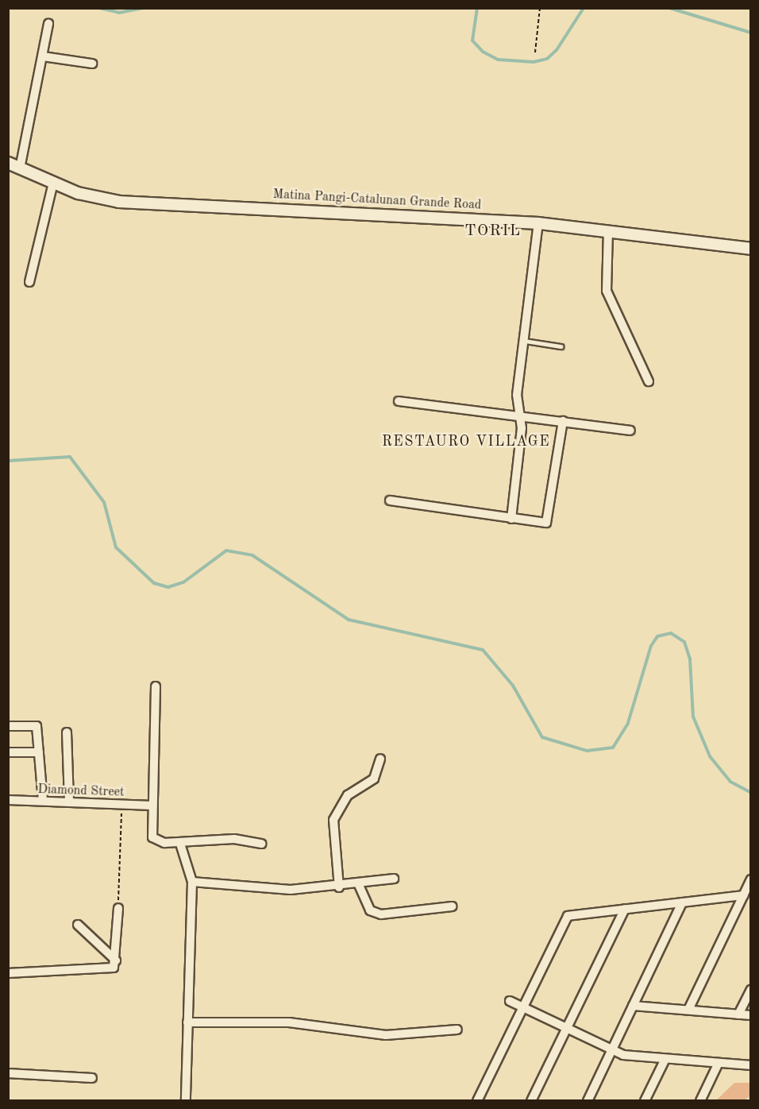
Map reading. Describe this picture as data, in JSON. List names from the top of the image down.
{
  "streets": {
    "street": ["Matina Pangi-Catalunan Grande Road", "Diamond Street"]
  },
  "districts": ["TORIL", "RESTAURO VILLAGE"]
}
